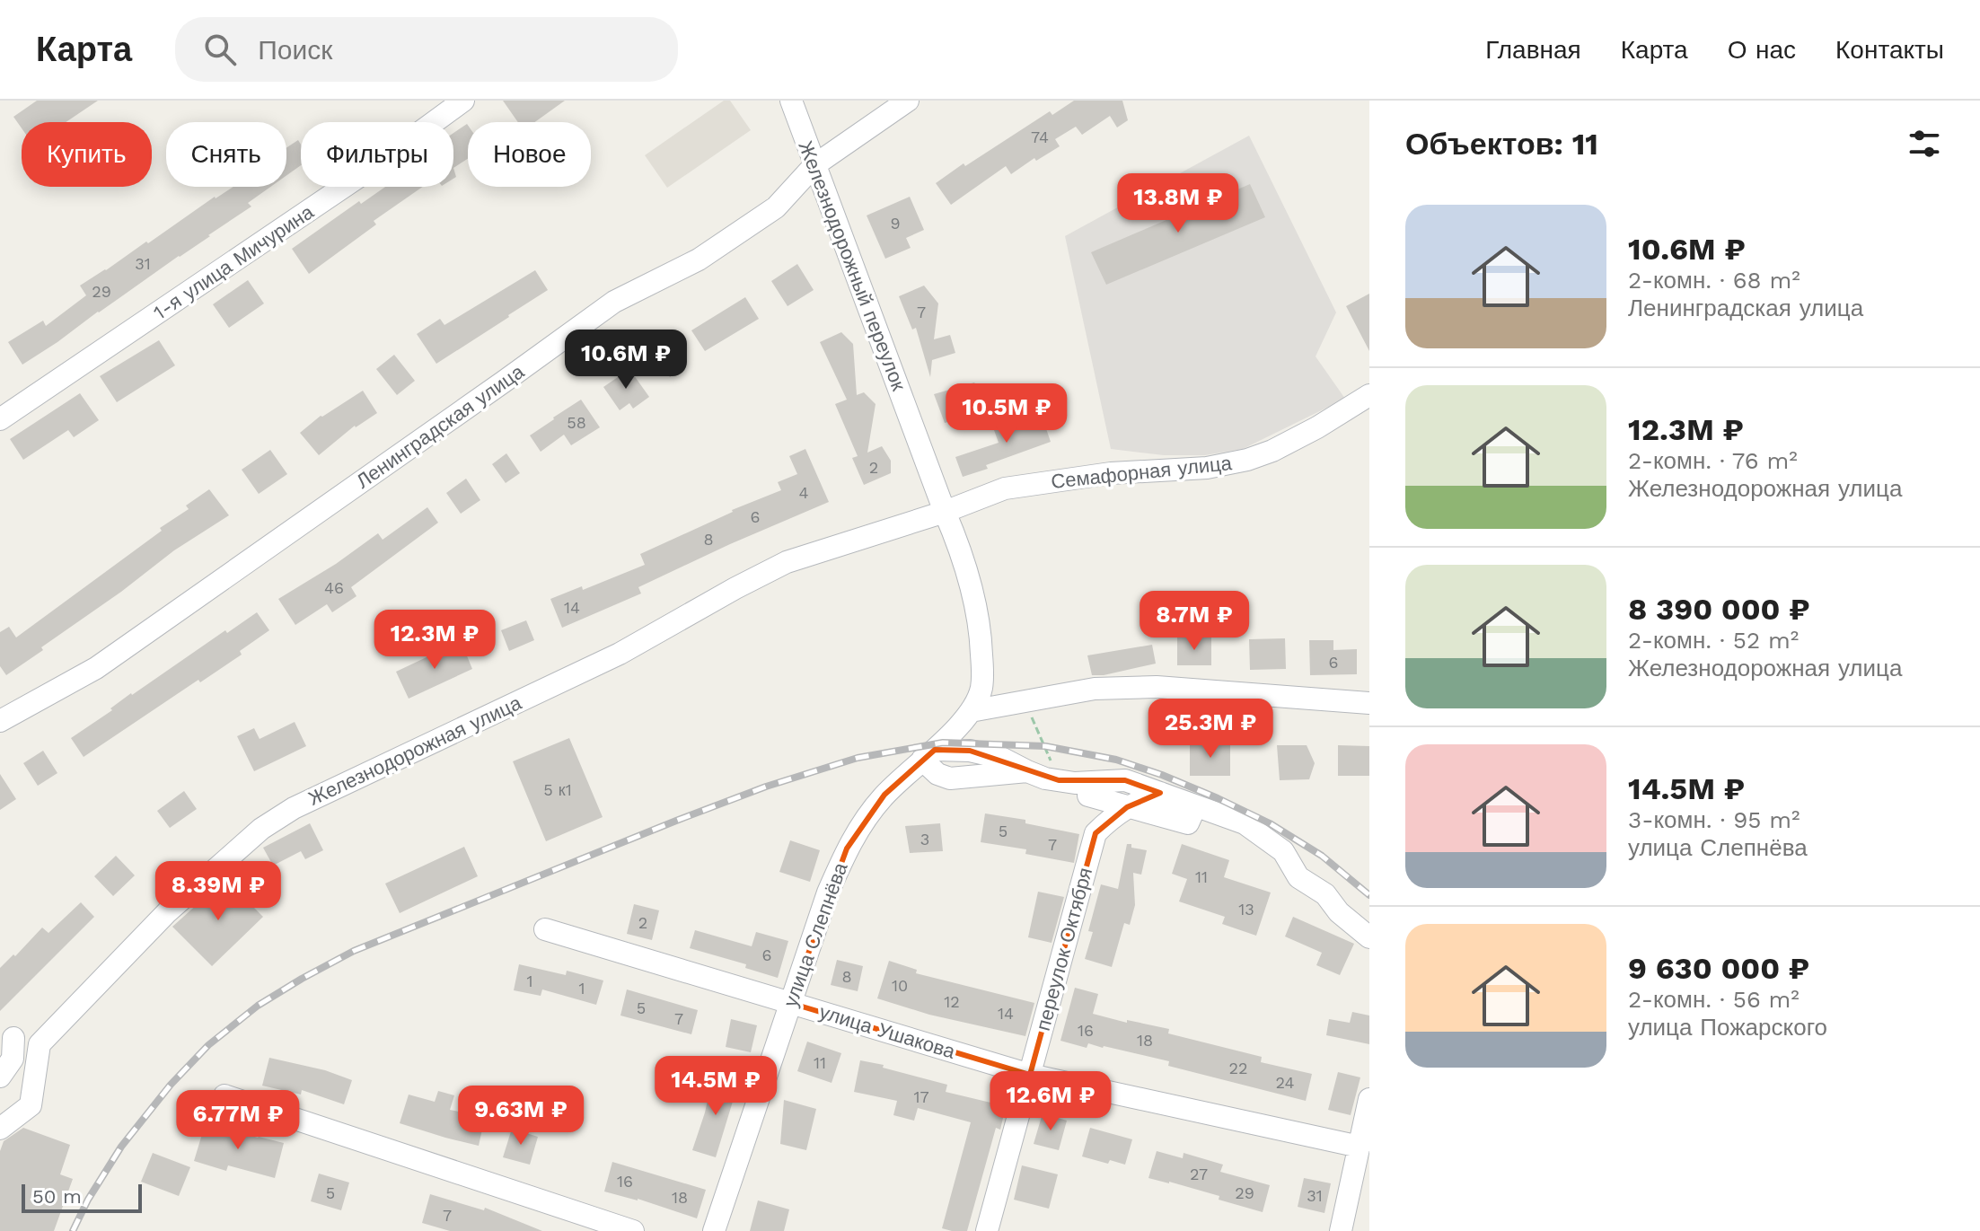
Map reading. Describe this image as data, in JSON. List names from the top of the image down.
{
  "streets": {
    "street": [
      "1-я улица Мичурина",
      "Железнодорожный переулок",
      "Ленинградская улица",
      "Семафорная улица",
      "Железнодорожная улица",
      "улица Слепнёва",
      "переулок Октября",
      "улица Ушакова"
    ]
  },
  "crossings": [
    ["Железнодорожный переулок", "Ленинградская улица"],
    ["Железнодорожный переулок", "Семафорная улица"],
    ["Железнодорожный переулок", "Железнодорожная улица"],
    ["Железнодорожный переулок", "улица Слепнёва"],
    ["Семафорная улица", "Железнодорожная улица"],
    ["Семафорная улица", "улица Слепнёва"],
    ["Железнодорожная улица", "улица Слепнёва"],
    ["улица Слепнёва", "улица Ушакова"],
    ["переулок Октября", "улица Ушакова"]
  ],
  "house_numbers": [
    "74",
    "9",
    "31",
    "29",
    "7",
    "58",
    "2",
    "4",
    "6",
    "8",
    "46",
    "14",
    "6",
    "5 к1",
    "5",
    "3",
    "7",
    "11",
    "13",
    "2",
    "6",
    "8",
    "1",
    "10",
    "1",
    "12",
    "5",
    "14",
    "7",
    "16",
    "18",
    "11",
    "22",
    "24",
    "17",
    "27",
    "16",
    "5",
    "29",
    "31",
    "18",
    "7"
  ],
  "scale_bar": "50 m",
  "page": {
    "header": "Карта",
    "search": "Поиск",
    "nav": [
      "Главная",
      "Карта",
      "О нас",
      "Контакты"
    ],
    "heading": "Объектов: 11",
    "chip": [
      "Купить",
      "Снять",
      "Фильтры",
      "Новое"
    ],
    "price": [
      "13.8M ₽",
      "10.6M ₽",
      "10.5M ₽",
      "8.7M ₽",
      "12.3M ₽",
      "25.3M ₽",
      "8.39M ₽",
      "14.5M ₽",
      "12.6M ₽",
      "9.63M ₽",
      "6.77M ₽"
    ],
    "list": [
      {
        "name": "10.6M ₽",
        "note": "2-комн. · 68 m² · Ленинградская улица"
      },
      {
        "name": "12.3M ₽",
        "note": "2-комн. · 76 m² · Железнодорожная улица"
      },
      {
        "name": "8 390 000 ₽",
        "note": "2-комн. · 52 m² · Железнодорожная улица"
      },
      {
        "name": "14.5M ₽",
        "note": "3-комн. · 95 m² · улица Слепнёва"
      },
      {
        "name": "9 630 000 ₽",
        "note": "2-комн. · 56 m² · улица Пожарского"
      }
    ],
    "scale": "50 m"
  }
}
